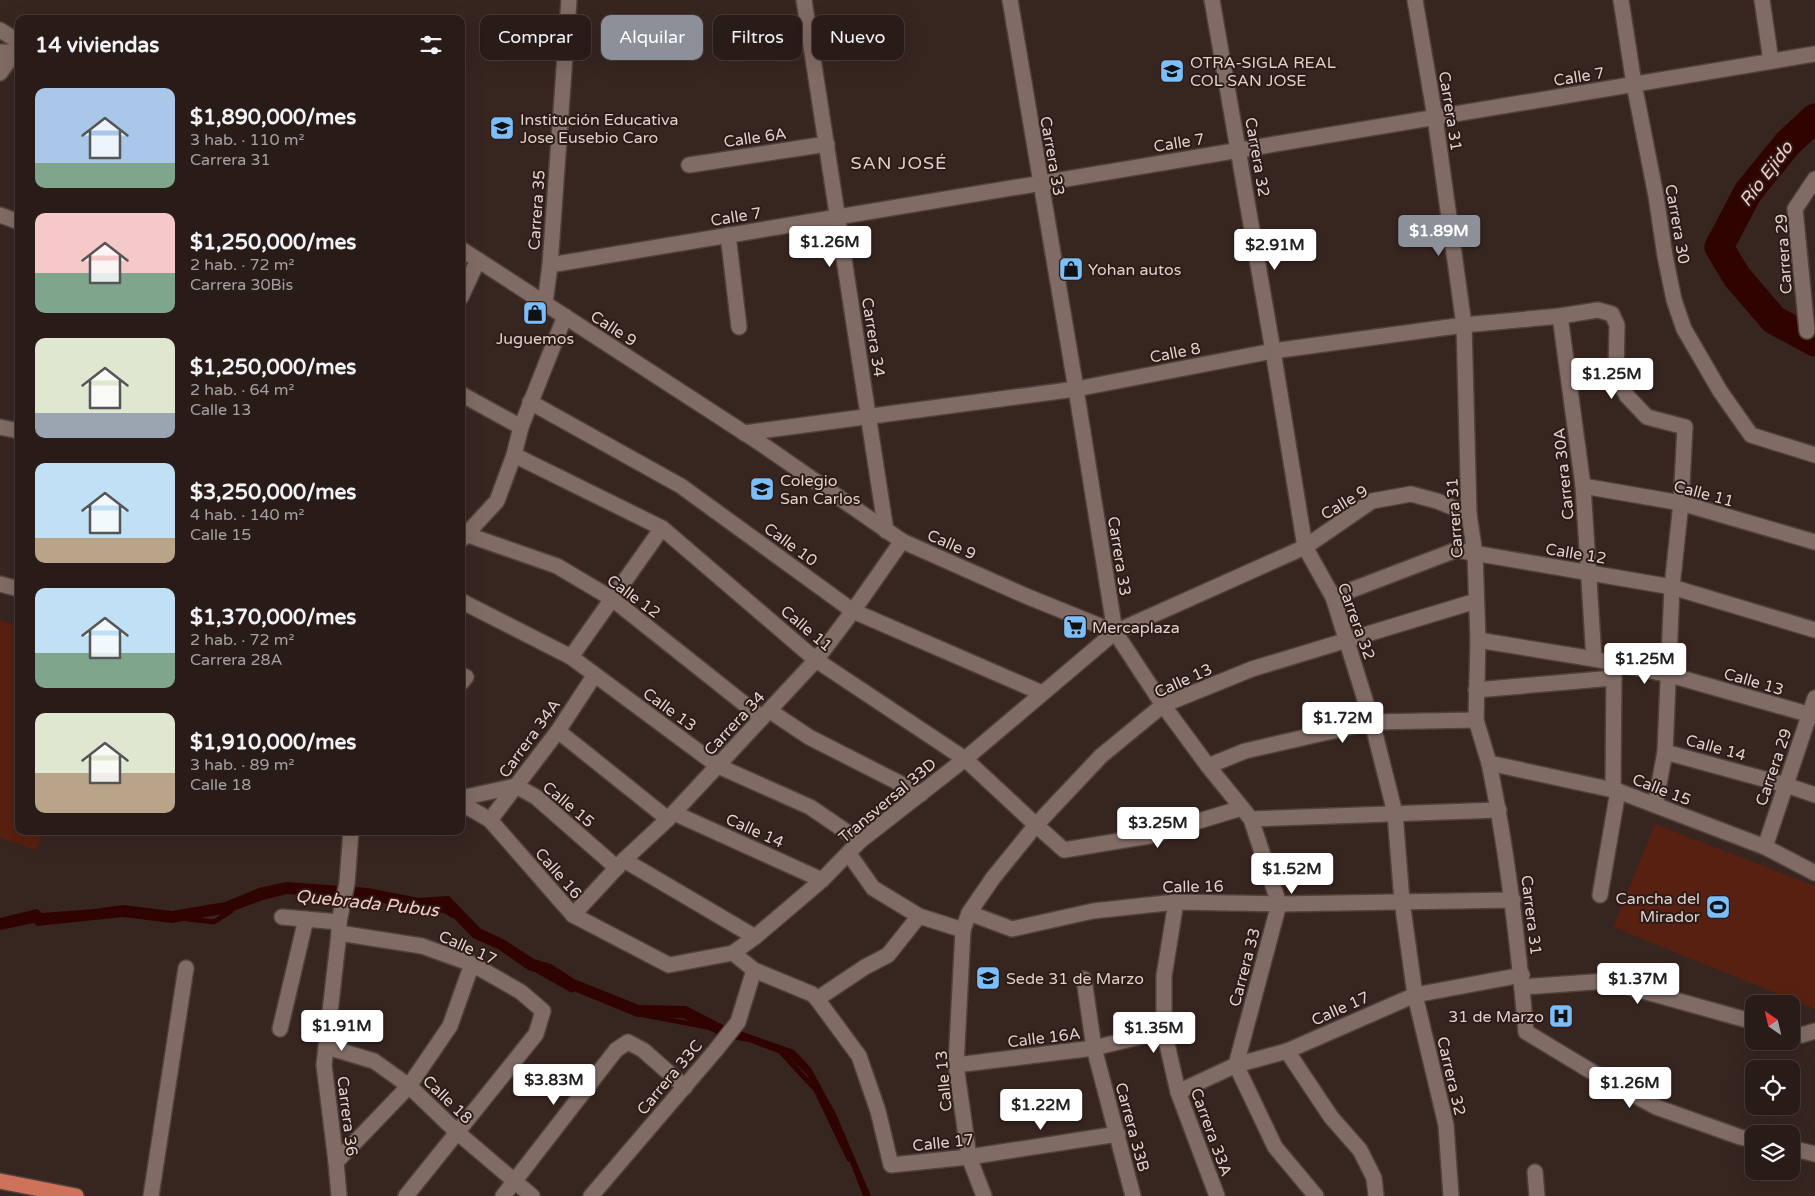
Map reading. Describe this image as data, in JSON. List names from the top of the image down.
{
  "streets": {
    "street": [
      "Calle 7",
      "Carrera 31",
      "Calle 6A",
      "Carrera 33",
      "Carrera 32",
      "Carrera 35",
      "Carrera 30",
      "Carrera 29",
      "Calle 9",
      "Carrera 34",
      "Calle 8",
      "Carrera 30A",
      "Calle 11",
      "Calle 10",
      "Calle 12",
      "Calle 13",
      "Carrera 34A",
      "Calle 14",
      "Calle 15",
      "Transversal 33D",
      "Calle 16",
      "Calle 17",
      "Calle 16A",
      "Carrera 33C",
      "Calle 18",
      "Carrera 36",
      "Carrera 33B",
      "Carrera 33A"
    ]
  },
  "crossings": [
    ["Calle 7", "Carrera 31"],
    ["Calle 7", "Carrera 33"],
    ["Calle 7", "Carrera 32"],
    ["Calle 7", "Carrera 35"],
    ["Calle 7", "Carrera 30"],
    ["Calle 7", "Carrera 34"],
    ["Carrera 31", "Calle 9"],
    ["Carrera 31", "Calle 8"],
    ["Carrera 31", "Calle 12"],
    ["Carrera 31", "Calle 13"],
    ["Carrera 31", "Calle 15"],
    ["Carrera 31", "Calle 16"],
    ["Carrera 31", "Calle 17"],
    ["Calle 6A", "Carrera 34"],
    ["Carrera 33", "Calle 9"],
    ["Carrera 33", "Calle 8"],
    ["Carrera 33", "Calle 11"],
    ["Carrera 33", "Calle 13"],
    ["Carrera 33", "Transversal 33D"],
    ["Carrera 33", "Calle 16"],
    ["Carrera 33", "Calle 17"],
    ["Carrera 32", "Calle 9"],
    ["Carrera 32", "Calle 8"],
    ["Carrera 32", "Calle 12"],
    ["Carrera 32", "Calle 13"],
    ["Carrera 32", "Calle 16"],
    ["Carrera 32", "Calle 17"],
    ["Carrera 35", "Calle 9"],
    ["Carrera 29", "Calle 13"],
    ["Carrera 29", "Calle 14"],
    ["Carrera 29", "Calle 15"],
    ["Calle 9", "Carrera 34"],
    ["Calle 9", "Calle 8"],
    ["Calle 9", "Transversal 33D"],
    ["Carrera 34", "Calle 8"],
    ["Carrera 34", "Calle 11"],
    ["Carrera 34", "Calle 10"],
    ["Carrera 34", "Calle 12"],
    ["Carrera 34", "Calle 13"],
    ["Carrera 34", "Calle 14"],
    ["Carrera 34", "Calle 15"],
    ["Carrera 34", "Calle 16"],
    ["Calle 8", "Carrera 30A"],
    ["Calle 8", "Calle 11"],
    ["Carrera 30A", "Calle 11"],
    ["Carrera 30A", "Calle 12"],
    ["Carrera 30A", "Calle 13"],
    ["Calle 11", "Calle 13"],
    ["Calle 11", "Transversal 33D"],
    ["Calle 10", "Transversal 33D"],
    ["Calle 12", "Transversal 33D"],
    ["Calle 13", "Carrera 34A"],
    ["Calle 13", "Transversal 33D"],
    ["Calle 13", "Calle 16"],
    ["Calle 13", "Calle 17"],
    ["Calle 13", "Calle 16A"],
    ["Carrera 34A", "Calle 14"],
    ["Carrera 34A", "Calle 15"],
    ["Carrera 34A", "Calle 16"],
    ["Calle 14", "Transversal 33D"],
    ["Calle 15", "Transversal 33D"],
    ["Transversal 33D", "Calle 16"],
    ["Calle 16", "Carrera 33A"],
    ["Calle 17", "Calle 18"],
    ["Calle 17", "Carrera 36"],
    ["Calle 17", "Carrera 33B"],
    ["Calle 17", "Carrera 33A"],
    ["Calle 16A", "Carrera 33B"],
    ["Calle 16A", "Carrera 33A"],
    ["Calle 18", "Carrera 36"]
  ],
  "districts": ["SAN JOSÉ"],
  "water": ["Río Ejido", "Quebrada Pubus"],
  "places": {
    "school or university": [
      "OTRA-SIGLA REAL COL SAN JOSE",
      "Institución Educativa Jose Eusebio Caro",
      "Colegio San Carlos",
      "Sede 31 de Marzo"
    ],
    "shop": ["Yohan autos", "Juguemos"],
    "supermarket": ["Mercaplaza"],
    "sports": ["Cancha del Mirador"],
    "hospital": ["31 de Marzo"]
  },
  "north": "top left",
  "page": {
    "chip": [
      "Comprar",
      "Alquilar",
      "Filtros",
      "Nuevo"
    ],
    "heading": "14 viviendas",
    "list": [
      {
        "name": "$1,890,000/mes",
        "note": "3 hab. · 110 m² · Carrera 31"
      },
      {
        "name": "$1,250,000/mes",
        "note": "2 hab. · 72 m² · Carrera 30Bis"
      },
      {
        "name": "$1,250,000/mes",
        "note": "2 hab. · 64 m² · Calle 13"
      },
      {
        "name": "$3,250,000/mes",
        "note": "4 hab. · 140 m² · Calle 15"
      },
      {
        "name": "$1,370,000/mes",
        "note": "2 hab. · 72 m² · Carrera 28A"
      },
      {
        "name": "$1,910,000/mes",
        "note": "3 hab. · 89 m² · Calle 18"
      }
    ],
    "price": [
      "$1.89M",
      "$1.26M",
      "$2.91M",
      "$1.25M",
      "$1.25M",
      "$1.72M",
      "$3.25M",
      "$1.52M",
      "$1.37M",
      "$1.91M",
      "$1.35M",
      "$3.83M",
      "$1.26M",
      "$1.22M"
    ]
  }
}
